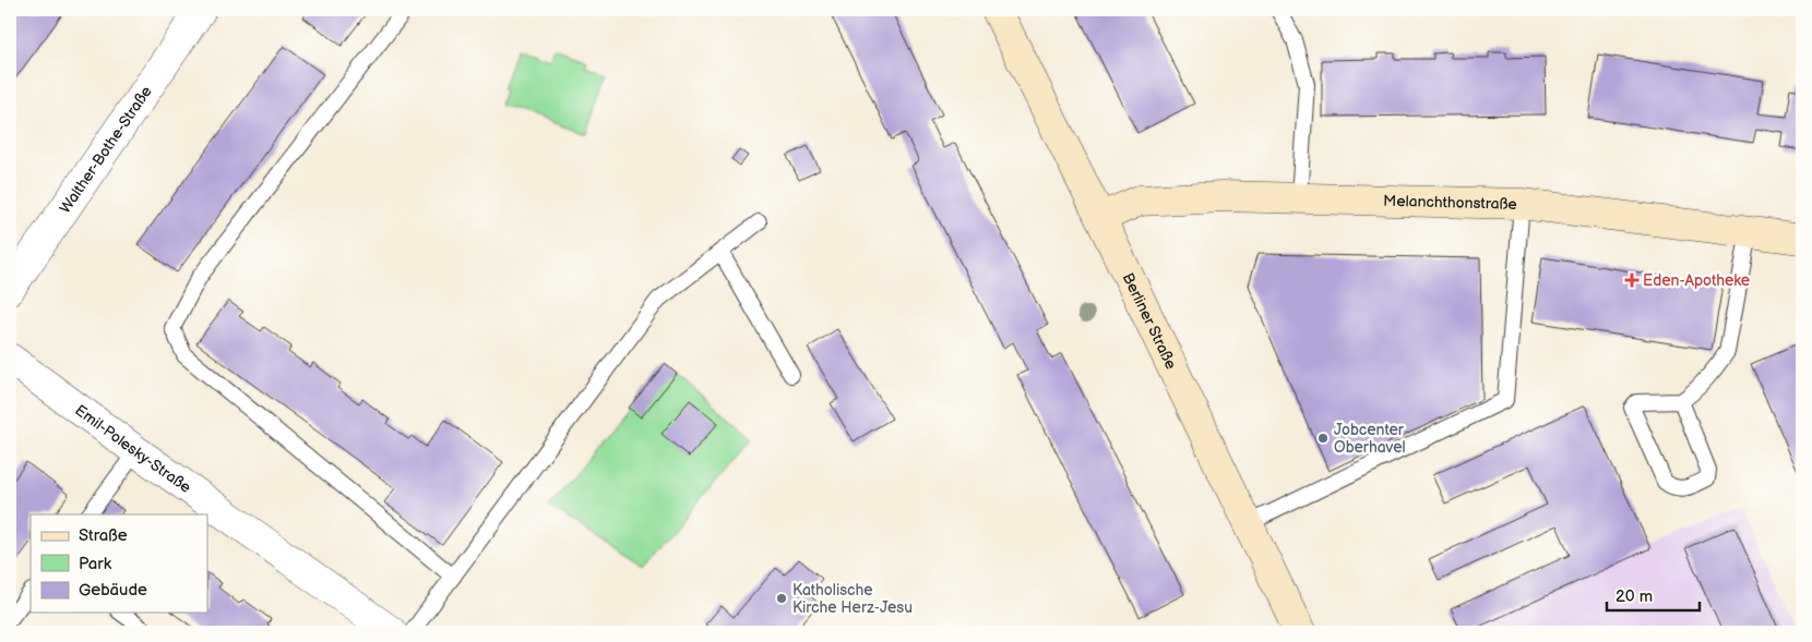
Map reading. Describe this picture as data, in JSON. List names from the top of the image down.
{
  "streets": {
    "street": [
      "Walther-Bothe-Straße",
      "Melanchthonstraße",
      "Berliner Straße",
      "Emil-Polesky-Straße"
    ]
  },
  "crossings": [
    ["Melanchthonstraße", "Berliner Straße"]
  ],
  "places": {
    "health": ["Eden-Apotheke"],
    "other": ["Jobcenter Oberhavel", "Katholische Kirche Herz-Jesu"]
  },
  "legend": ["Straße", "Park", "Gebäude"],
  "scale_bar": "20 m"
}
